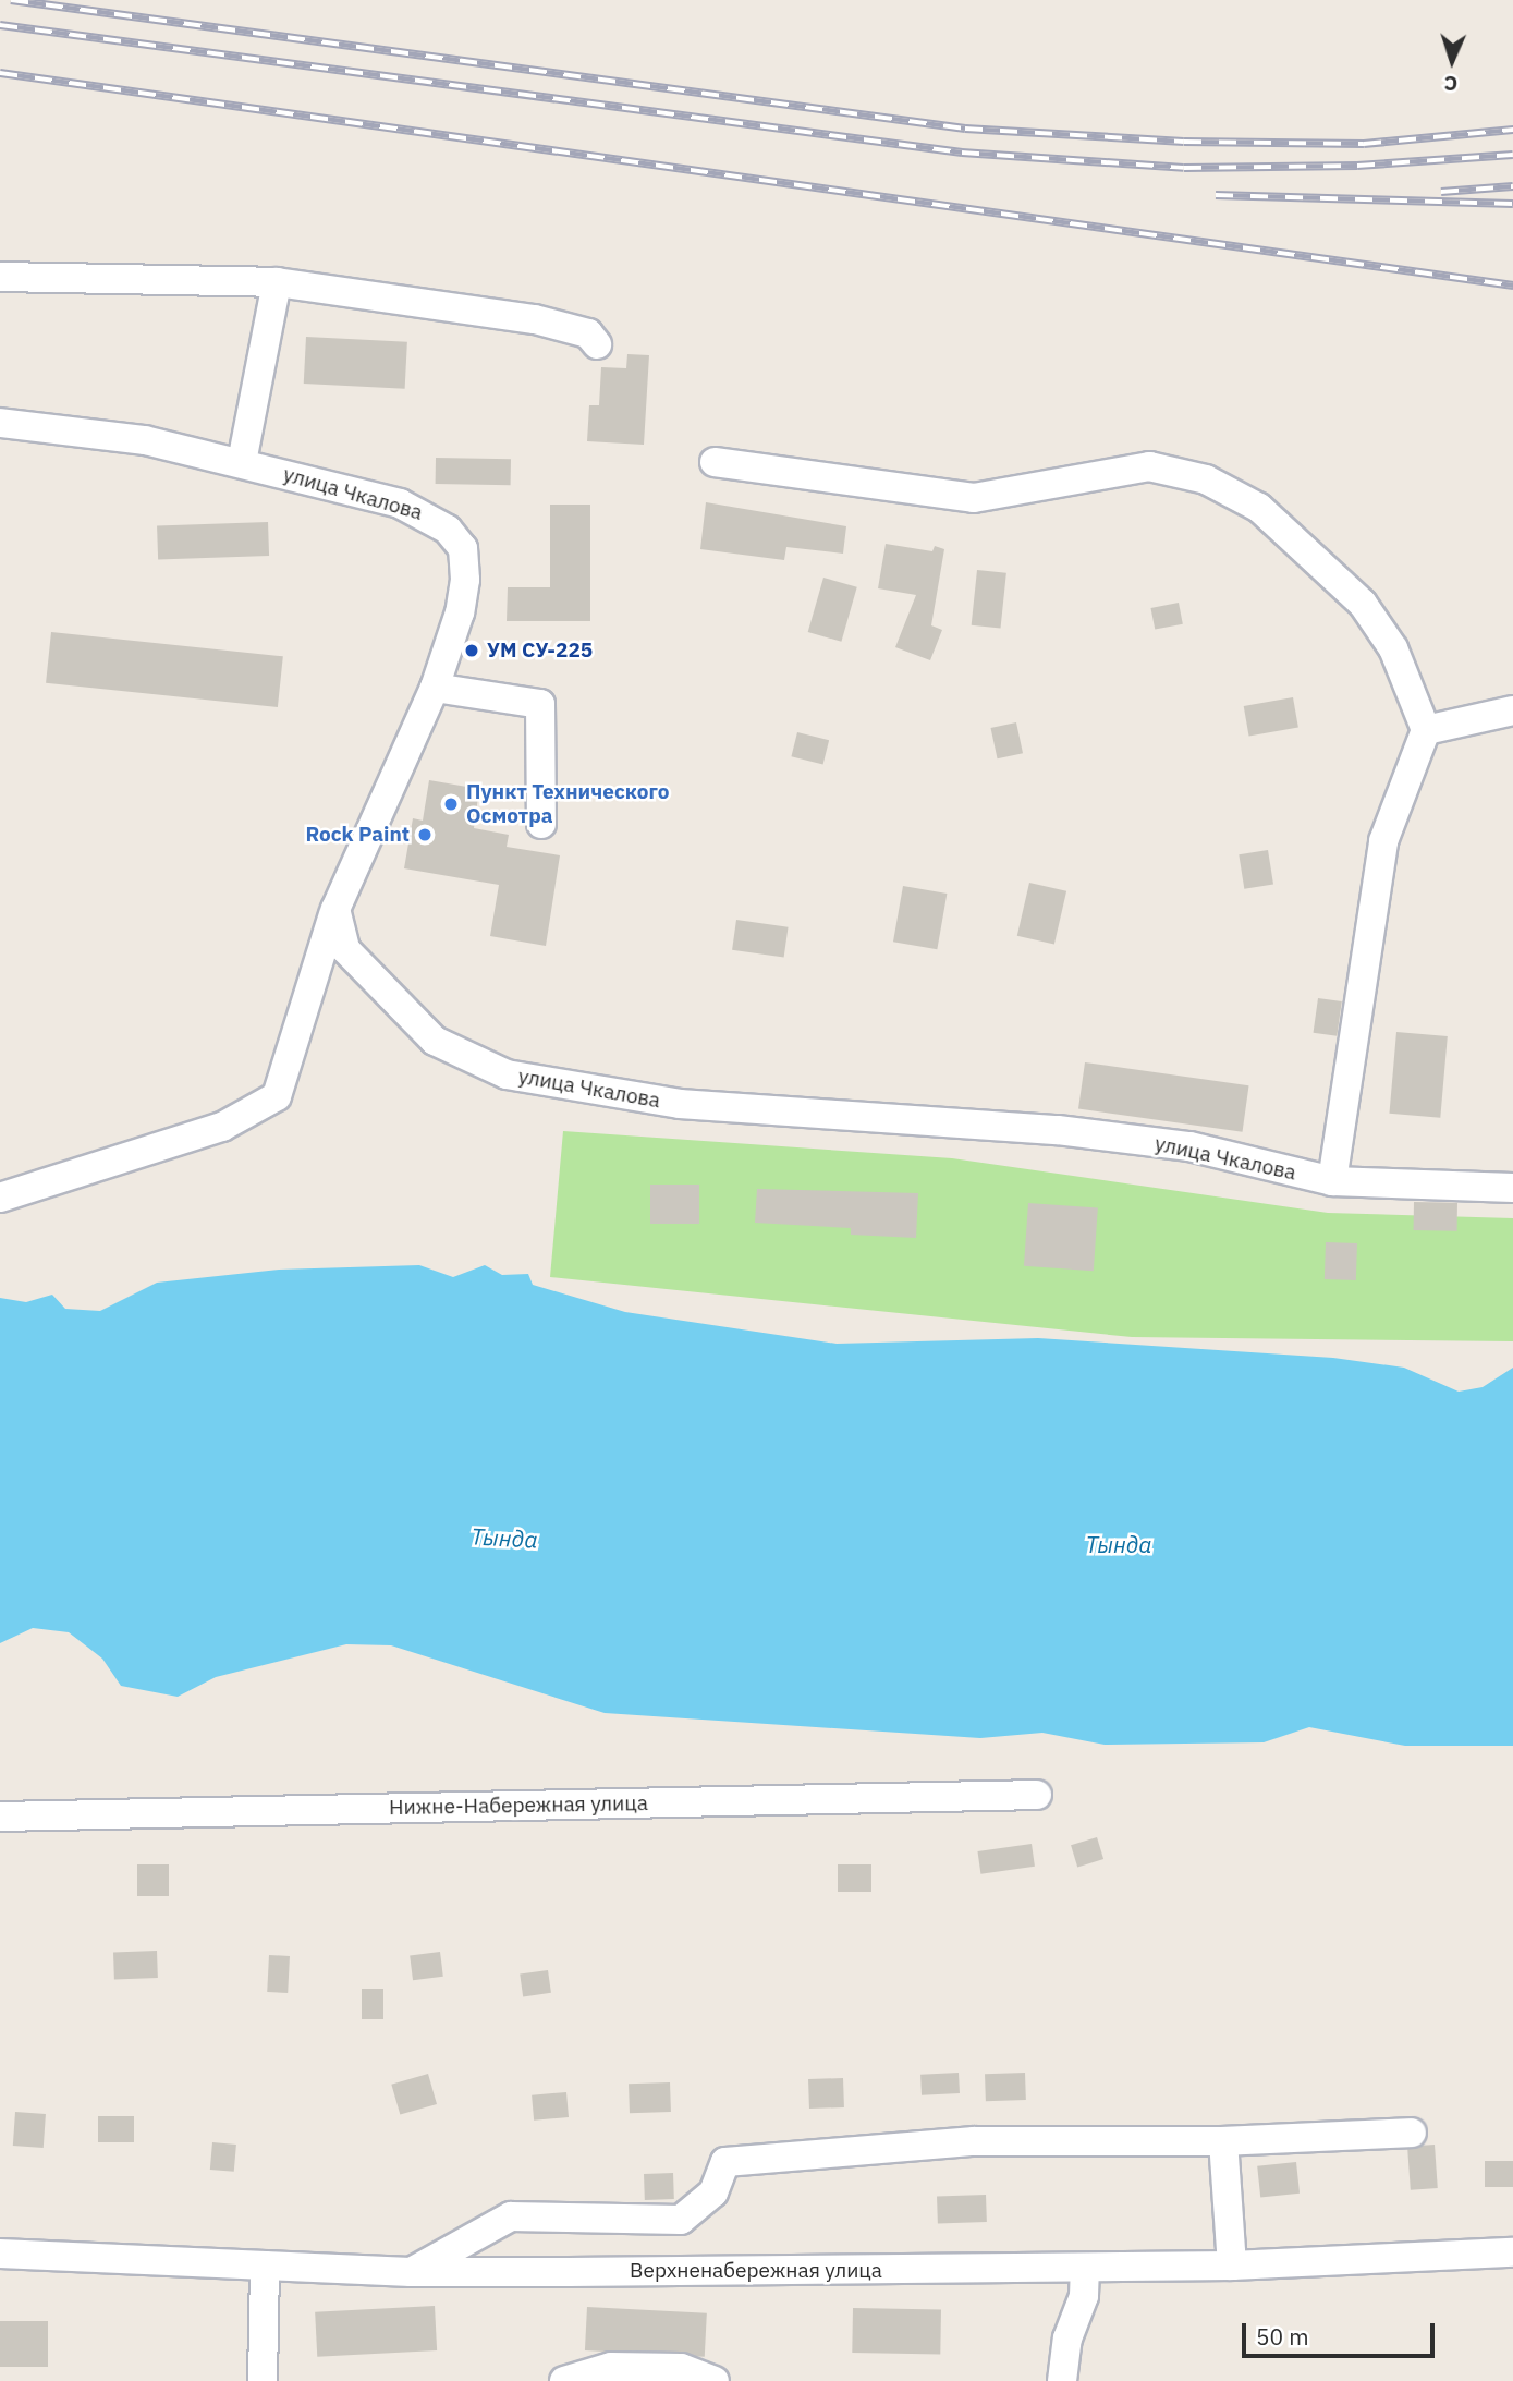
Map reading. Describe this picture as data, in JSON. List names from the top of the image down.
{
  "streets": {
    "street": ["улица Чкалова", "Нижне-Набережная улица", "Верхненабережная улица"]
  },
  "water": ["Тында"],
  "places": ["УМ СУ-225", "Пункт Технического Осмотра", "Rock Paint"],
  "scale_bar": "50 m",
  "north": "bottom"
}
